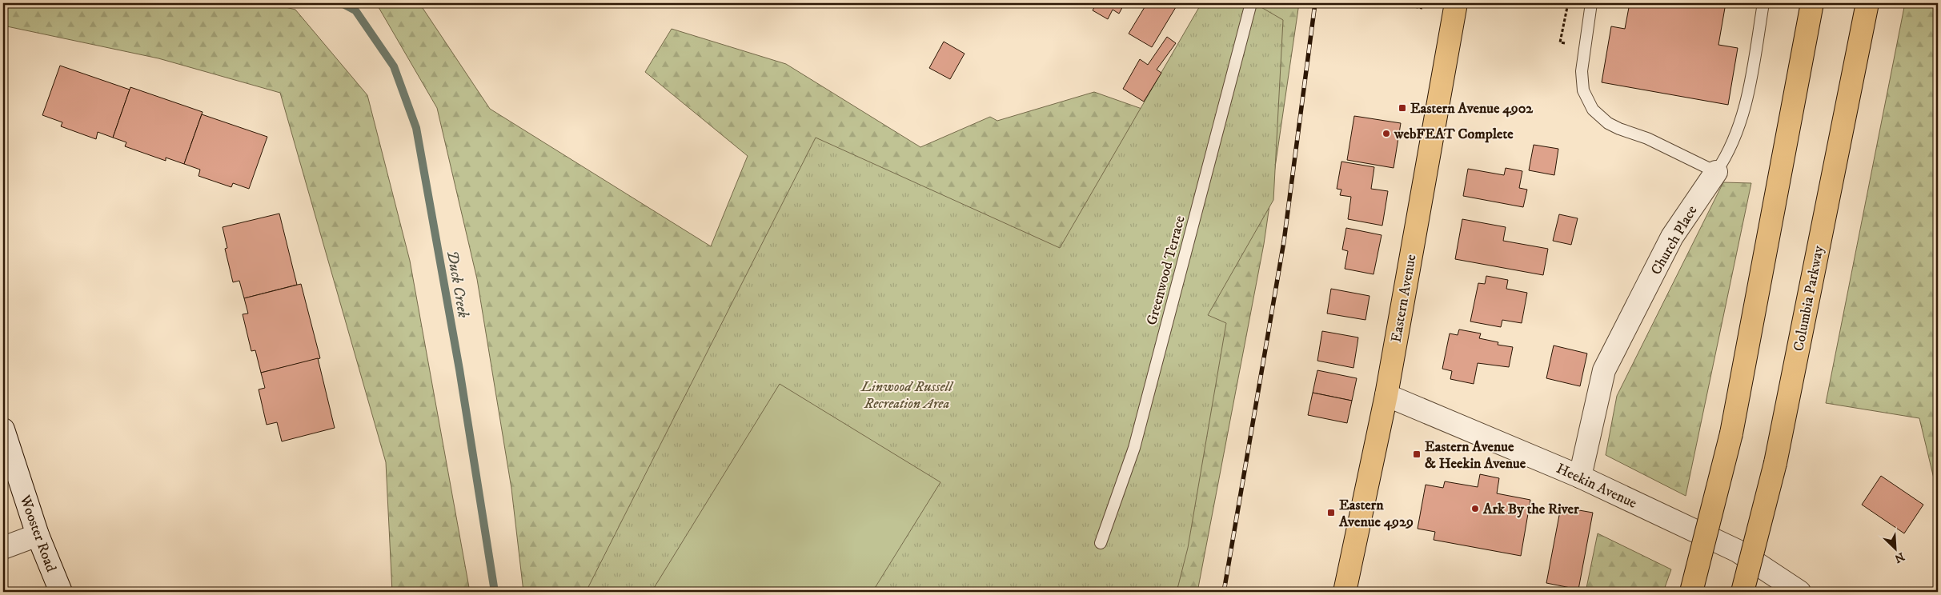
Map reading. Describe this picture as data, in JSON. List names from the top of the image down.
{
  "streets": {
    "main road": ["Eastern Avenue", "Columbia Parkway"],
    "street": ["Church Place", "Heekin Avenue", "Wooster Road"],
    "lane": ["Greenwood Terrace"]
  },
  "crossings": [
    ["Church Place", "Heekin Avenue"],
    ["Eastern Avenue", "Heekin Avenue"]
  ],
  "water": ["Duck Creek"],
  "parks": ["Linwood Russell Recreation Area"],
  "places": {
    "transit": ["Eastern Avenue 4902", "Eastern Avenue & Heekin Avenue", "Eastern Avenue 4929"],
    "other": ["webFEAT Complete", "Ark By the River"]
  },
  "north": "bottom right"
}
